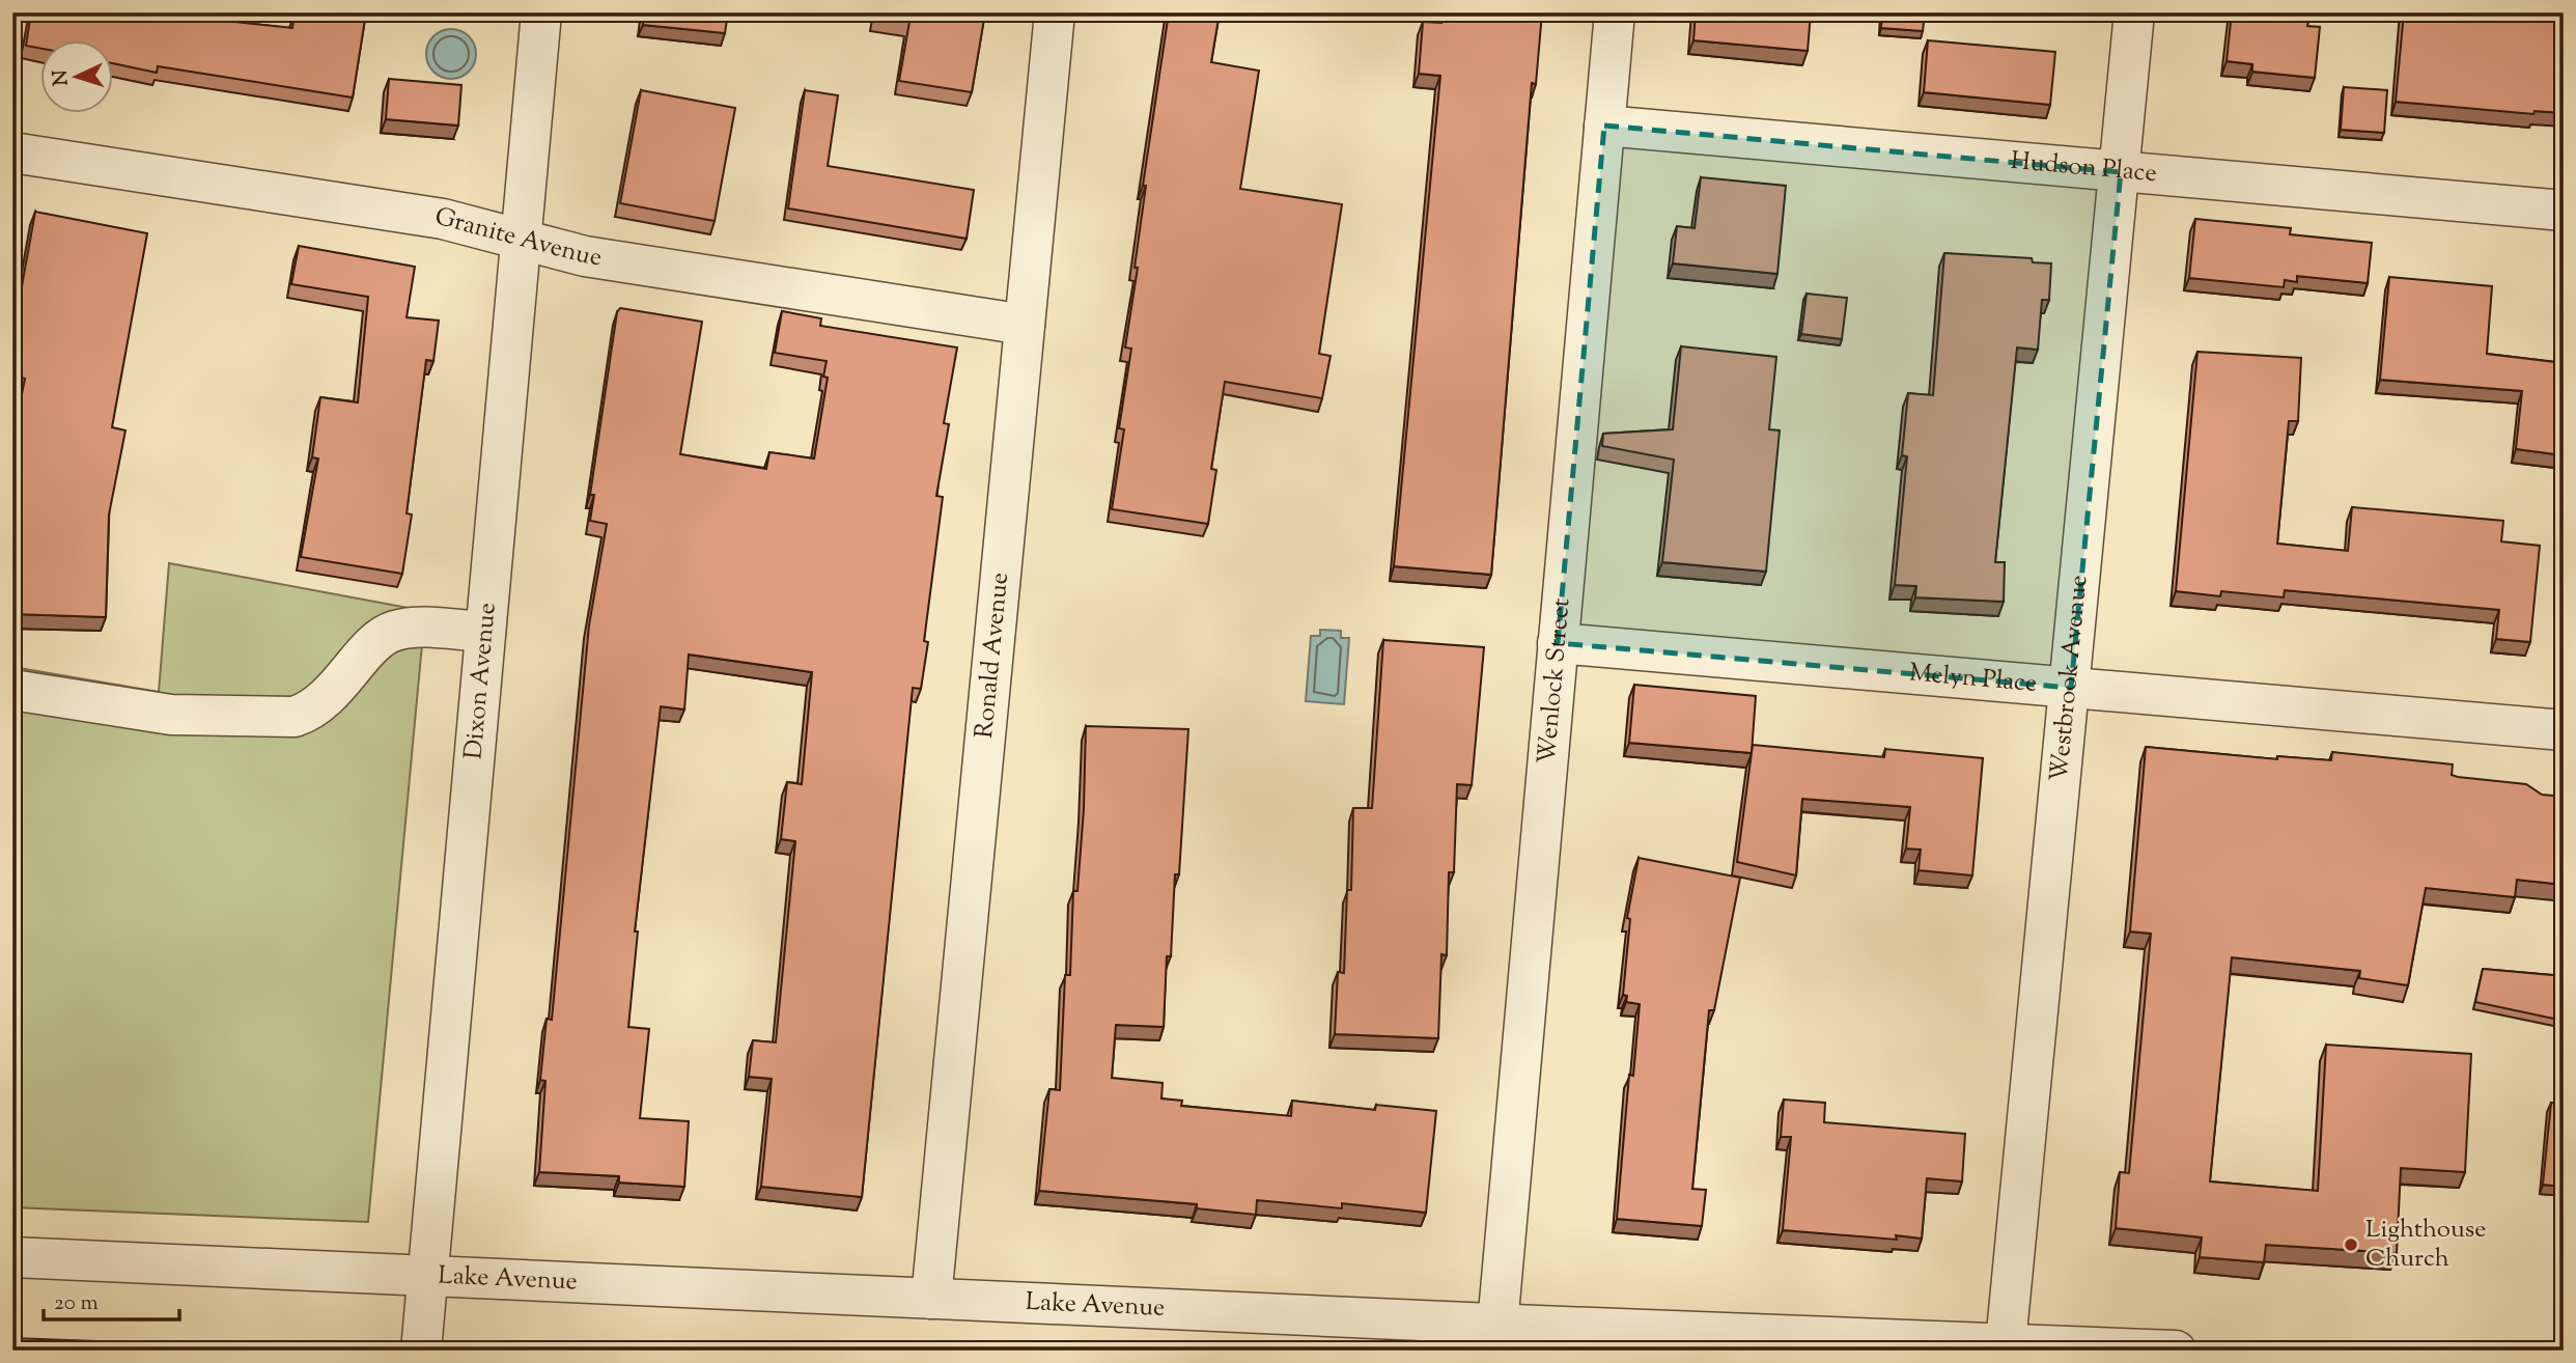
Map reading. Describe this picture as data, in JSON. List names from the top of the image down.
{
  "streets": {
    "street": [
      "Hudson Place",
      "Granite Avenue",
      "Ronald Avenue",
      "Westbrook Avenue",
      "Melyn Place",
      "Dixon Avenue",
      "Wenlock Street",
      "Lake Avenue"
    ]
  },
  "crossings": [
    ["Hudson Place", "Westbrook Avenue"],
    ["Hudson Place", "Wenlock Street"],
    ["Granite Avenue", "Ronald Avenue"],
    ["Granite Avenue", "Dixon Avenue"],
    ["Ronald Avenue", "Lake Avenue"],
    ["Westbrook Avenue", "Melyn Place"],
    ["Westbrook Avenue", "Lake Avenue"],
    ["Melyn Place", "Wenlock Street"],
    ["Dixon Avenue", "Lake Avenue"],
    ["Wenlock Street", "Lake Avenue"]
  ],
  "places": ["Lighthouse Church"],
  "scale_bar": "20 m",
  "north": "left"
}
